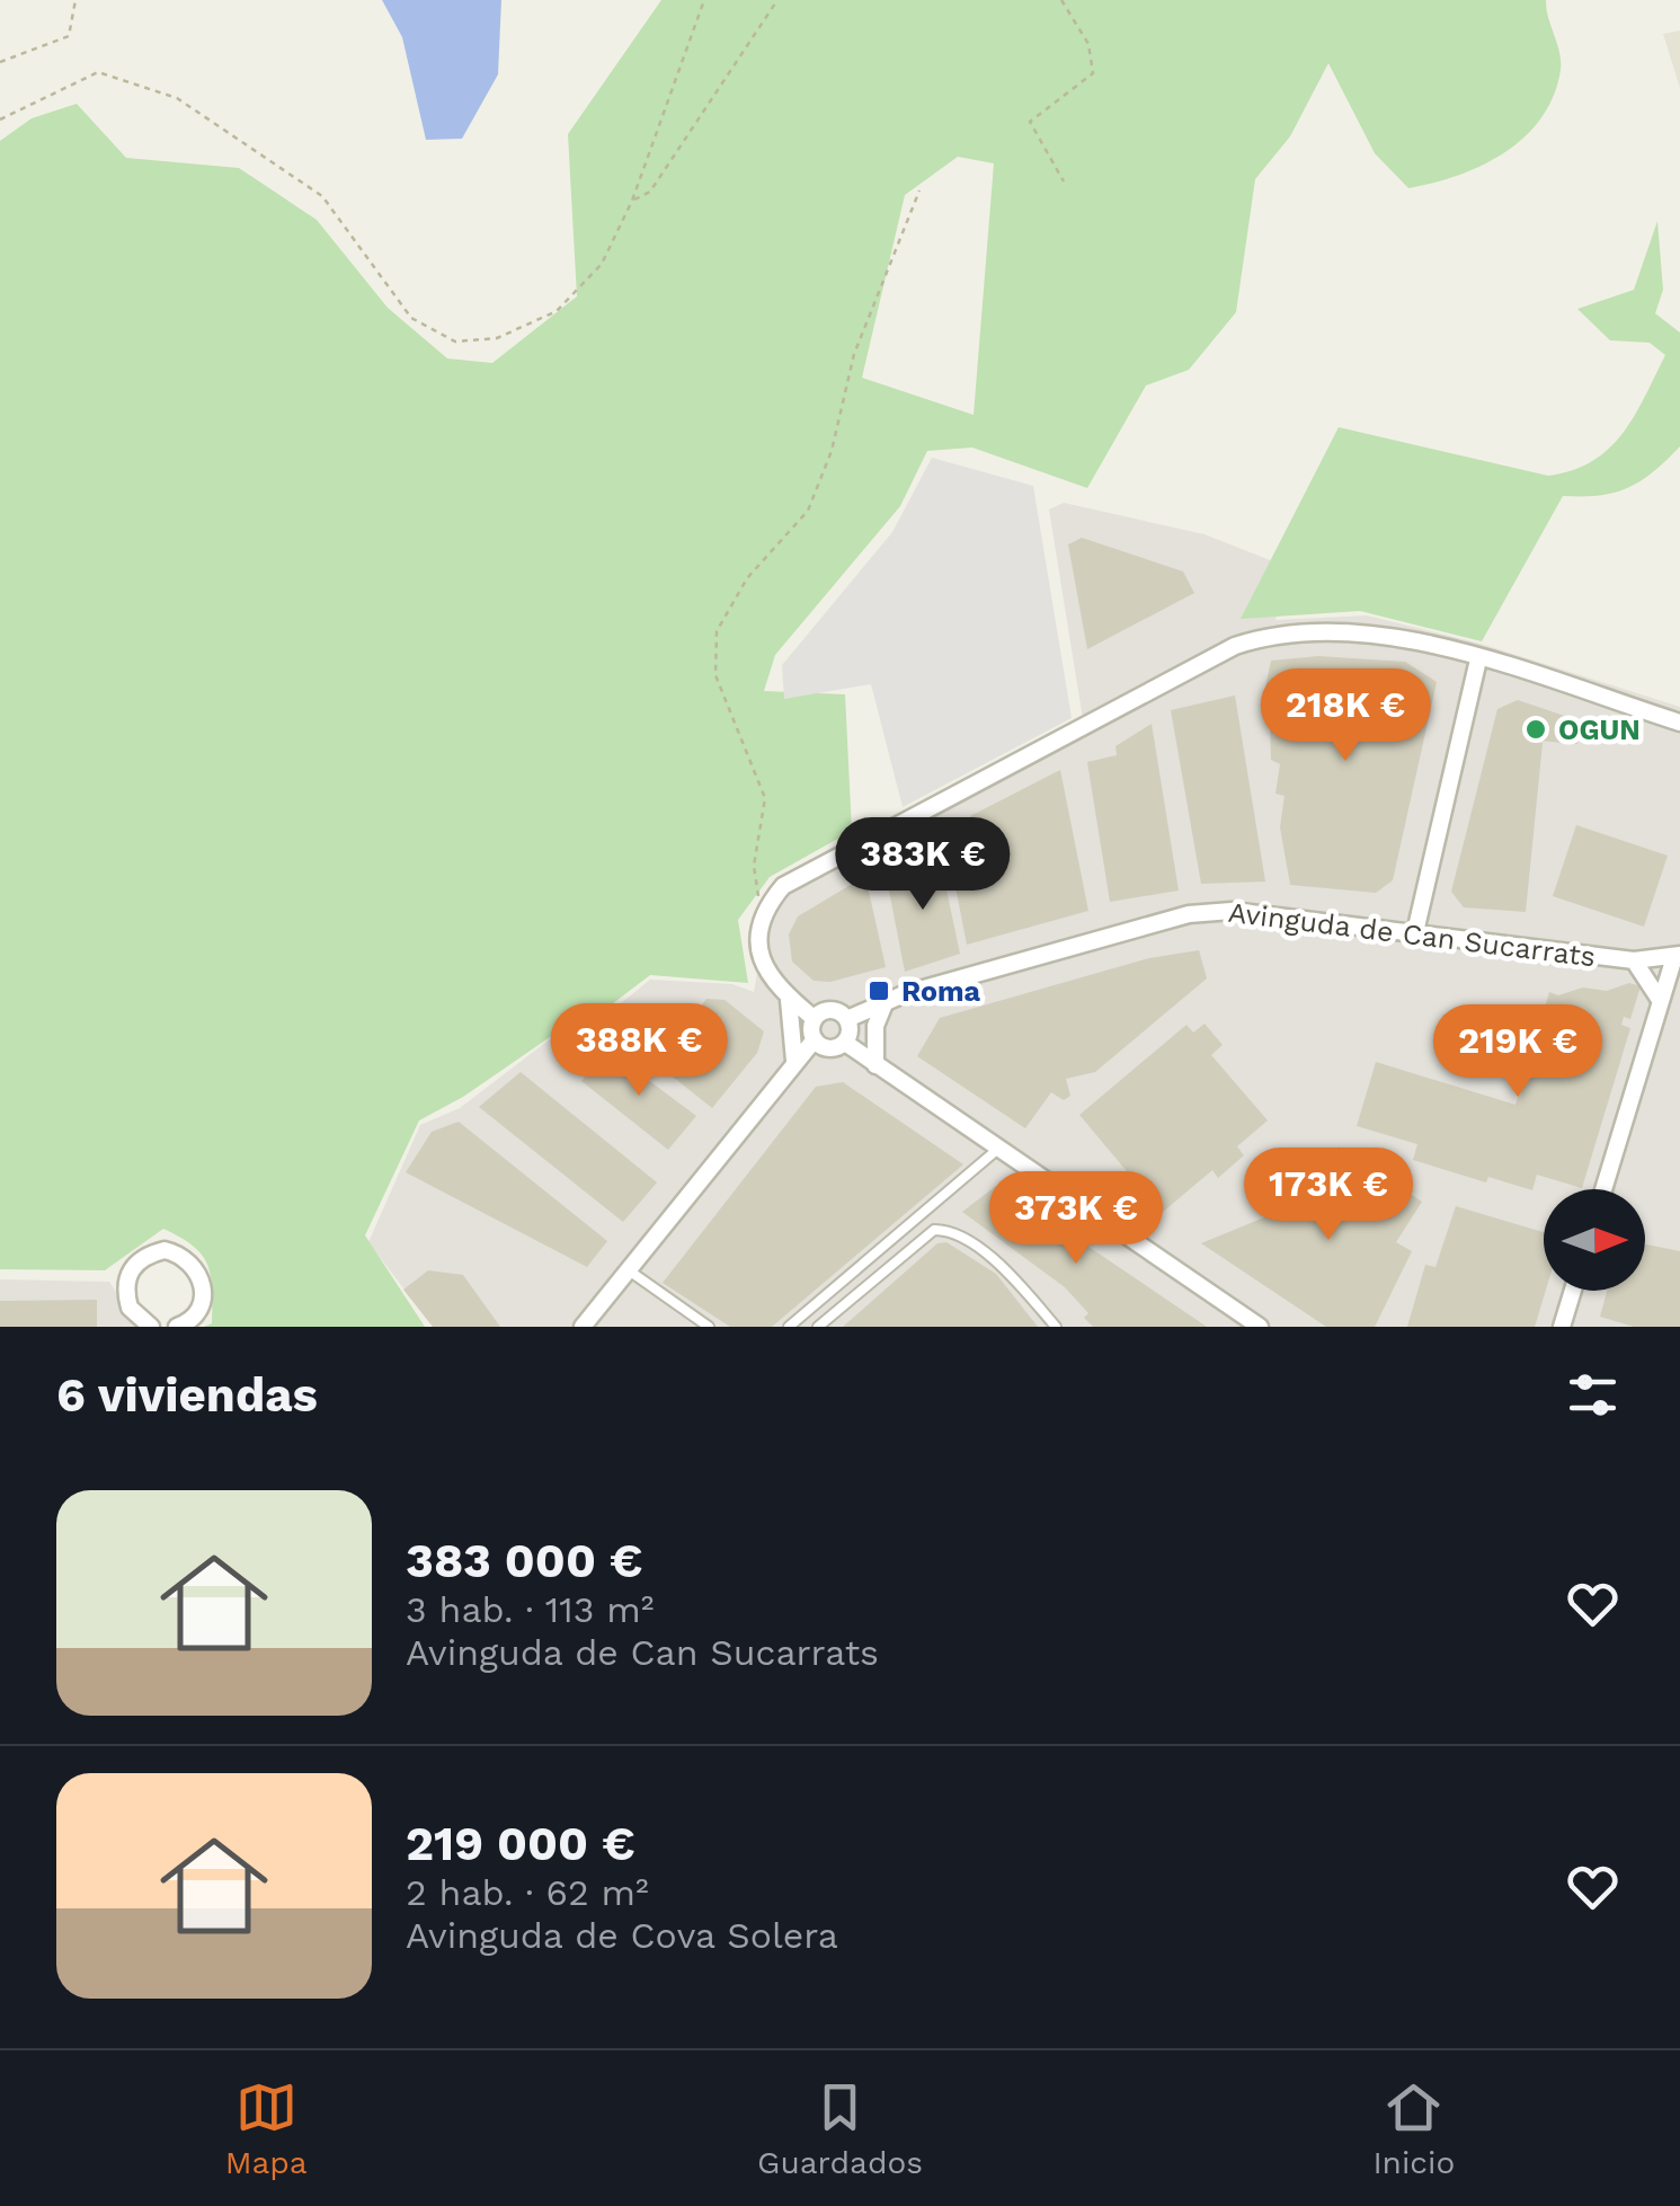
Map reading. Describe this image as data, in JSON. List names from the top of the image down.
{
  "streets": {
    "street": ["Avinguda de Can Sucarrats"]
  },
  "places": {
    "other": ["OGUN"],
    "transit": ["Roma"]
  },
  "north": "right",
  "page": {
    "price": [
      "218K €",
      "383K €",
      "388K €",
      "219K €",
      "173K €",
      "373K €"
    ],
    "heading": "6 viviendas",
    "list": [
      {
        "name": "383 000 €",
        "note": "3 hab. · 113 m² · Avinguda de Can Sucarrats"
      },
      {
        "name": "219 000 €",
        "note": "2 hab. · 62 m² · Avinguda de Cova Solera"
      }
    ],
    "tabs": ["Mapa", "Guardados", "Inicio"]
  }
}
